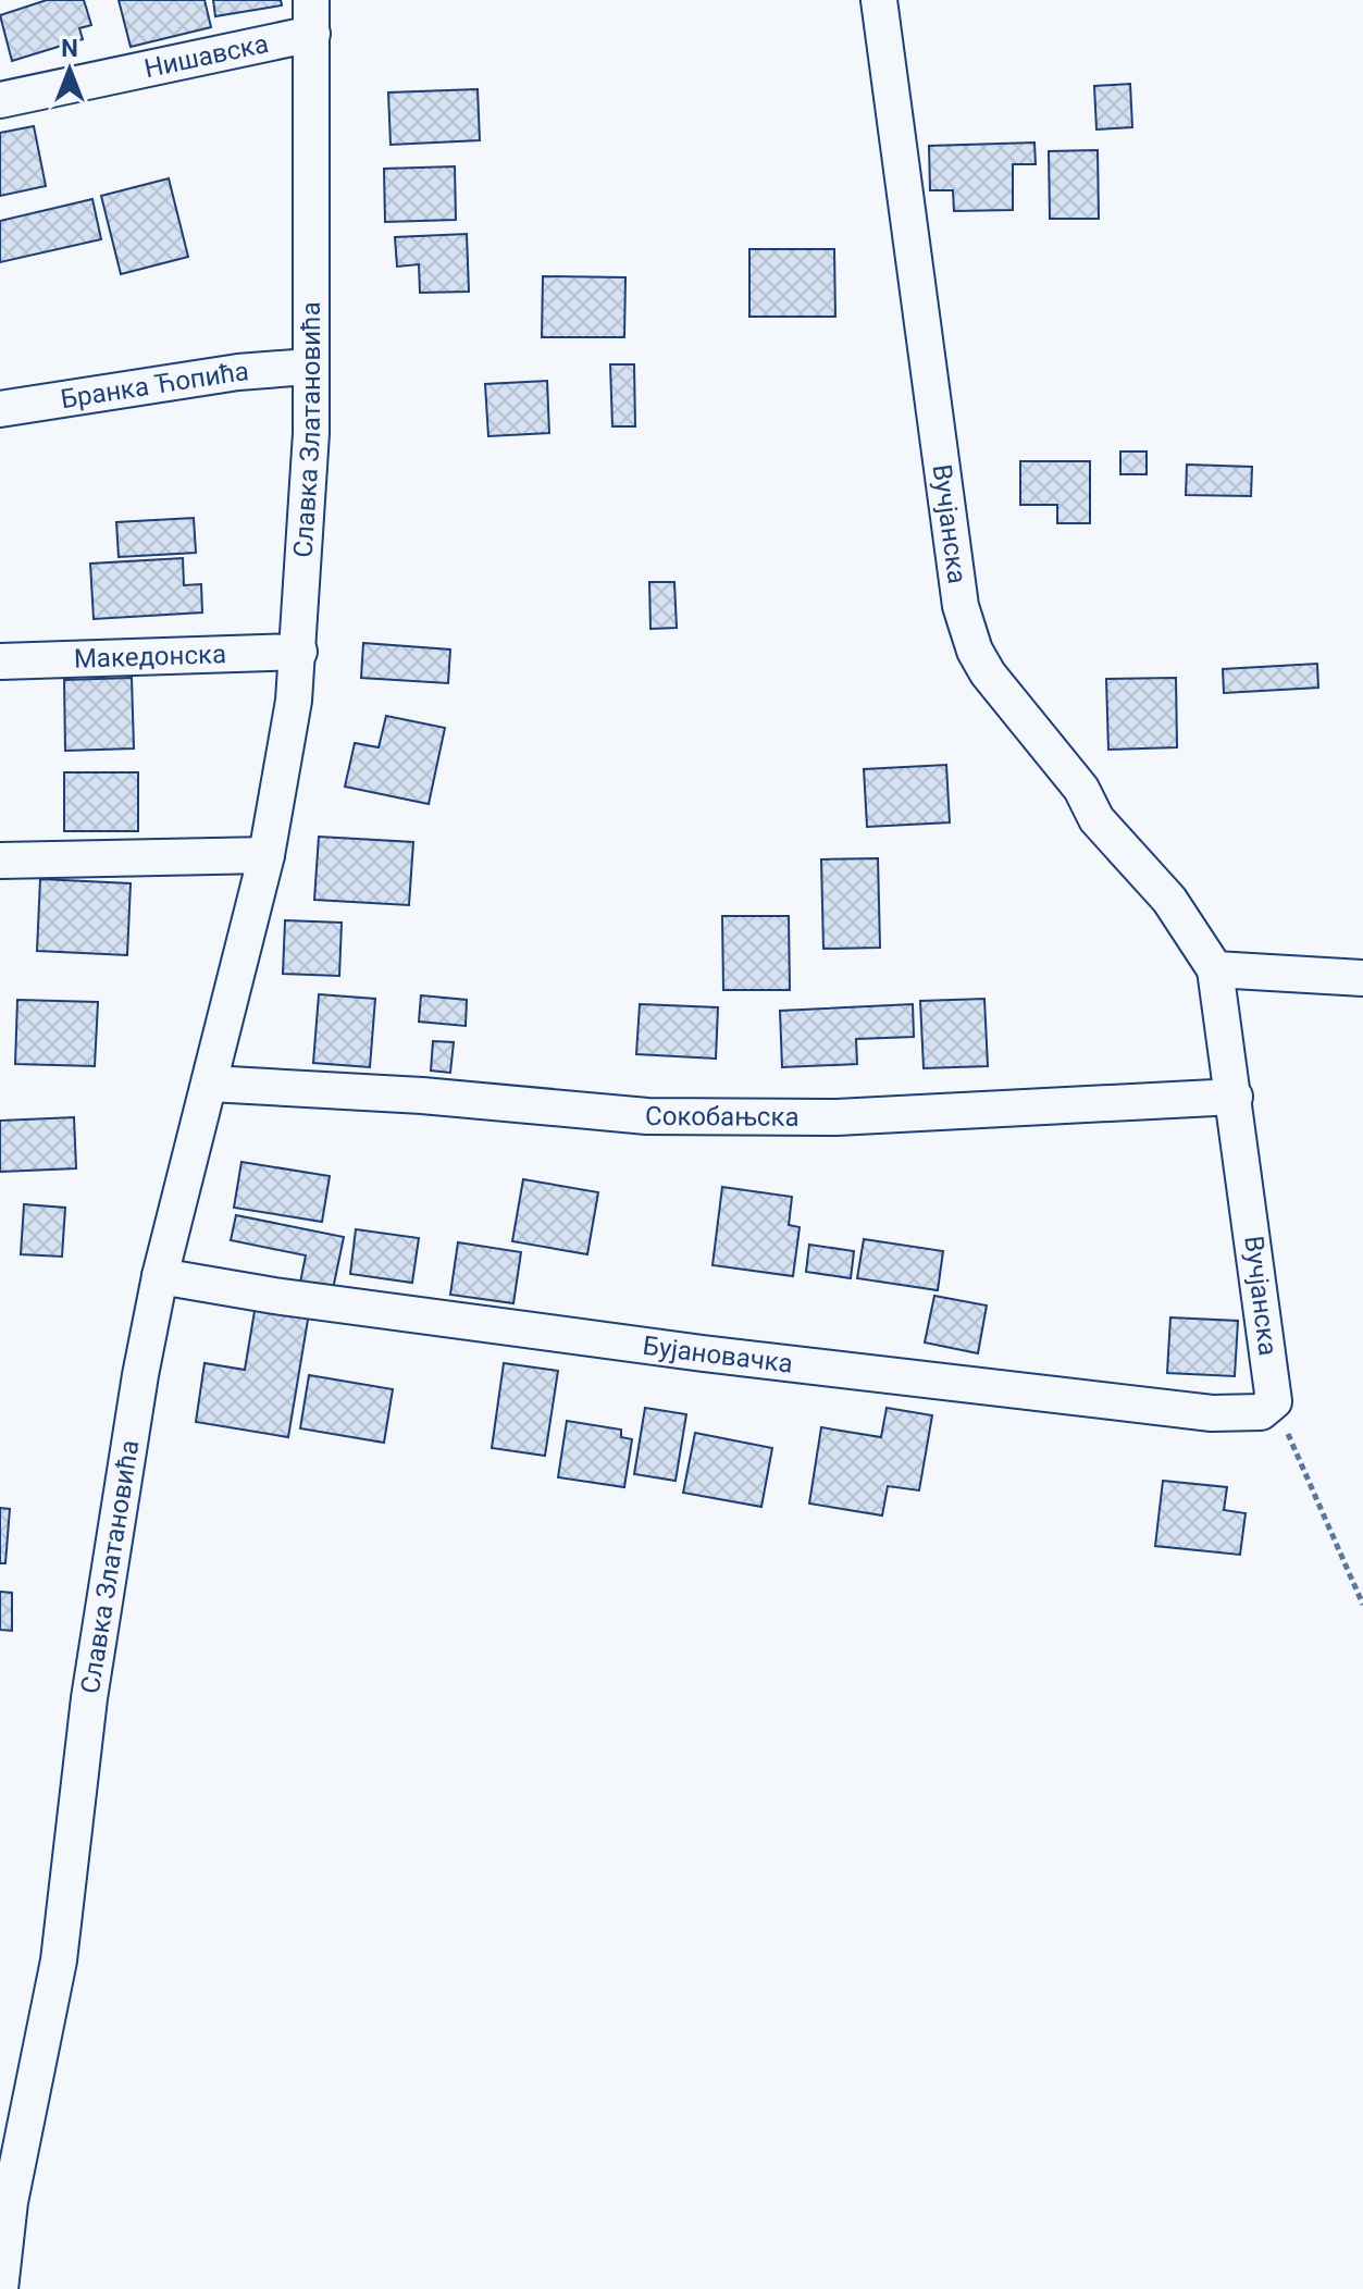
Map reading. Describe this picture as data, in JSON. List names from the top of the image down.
{
  "streets": {
    "street": [
      "Нишавска",
      "Бранка Ћопића",
      "Славка Златановића",
      "Вучјанска",
      "Македонска",
      "Сокобањска",
      "Бујановачка"
    ]
  },
  "crossings": [
    ["Нишавска", "Славка Златановића"],
    ["Бранка Ћопића", "Славка Златановића"],
    ["Славка Златановића", "Македонска"],
    ["Славка Златановића", "Сокобањска"],
    ["Славка Златановића", "Бујановачка"],
    ["Вучјанска", "Сокобањска"],
    ["Вучјанска", "Бујановачка"]
  ],
  "north": "top"
}
